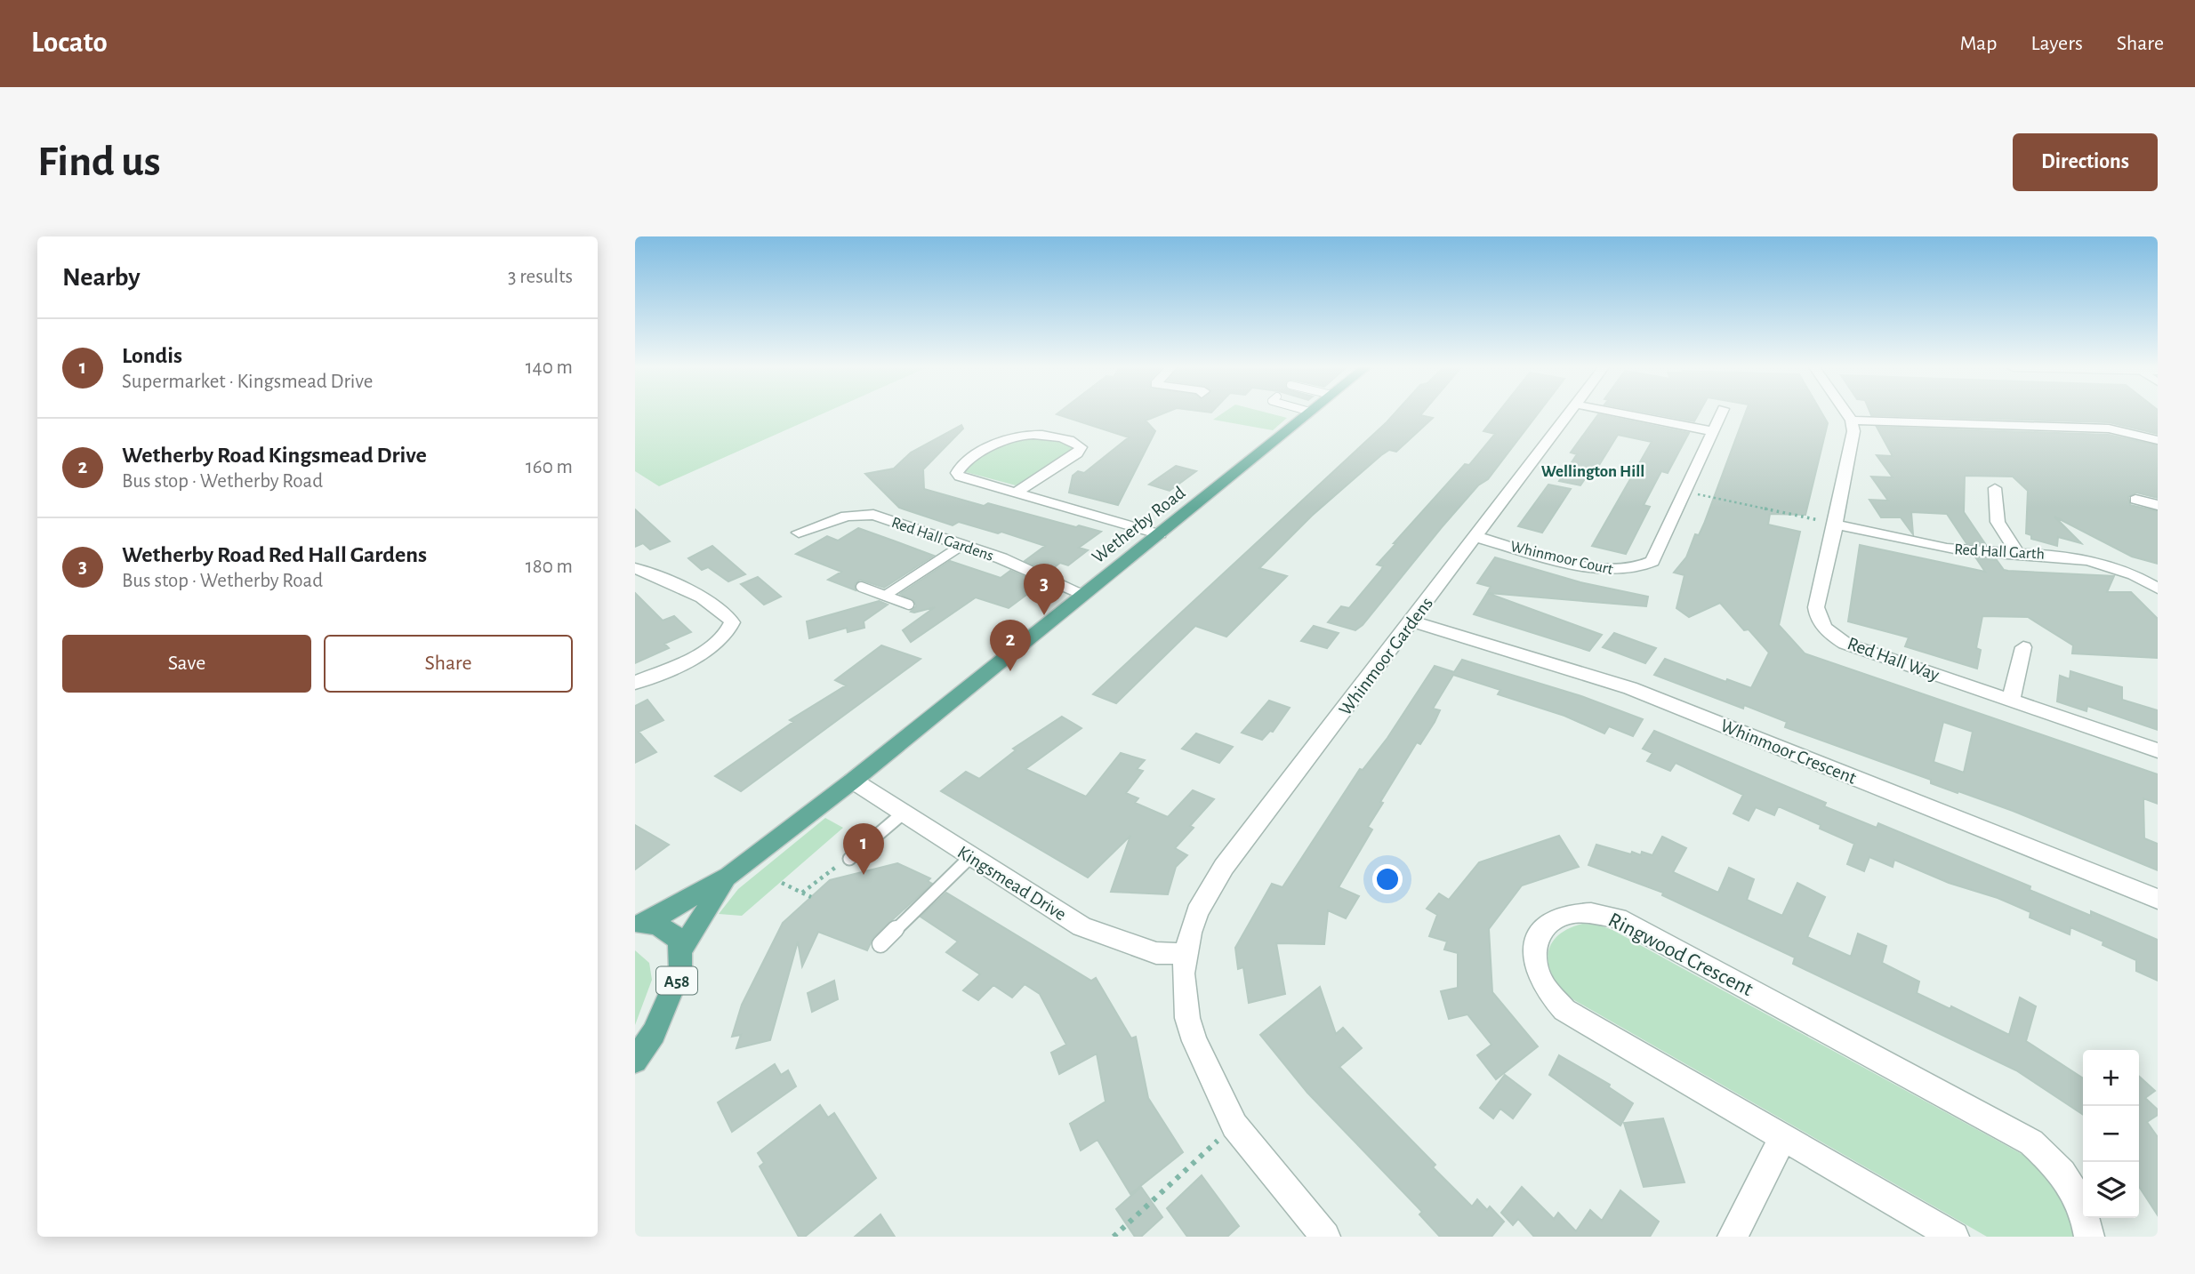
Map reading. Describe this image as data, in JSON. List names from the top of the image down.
{
  "streets": {
    "main road": ["Wetherby Road", "A58"],
    "street": [
      "Red Hall Gardens",
      "Red Hall Garth",
      "Whinmoor Court",
      "Whinmoor Gardens",
      "Red Hall Way",
      "Whinmoor Crescent",
      "Kingsmead Drive",
      "Ringwood Crescent"
    ]
  },
  "crossings": [
    ["Wetherby Road", "Red Hall Gardens"],
    ["Wetherby Road", "Kingsmead Drive"],
    ["Wetherby Road", "A58"],
    ["Red Hall Garth", "Red Hall Way"],
    ["Whinmoor Court", "Whinmoor Gardens"],
    ["Whinmoor Gardens", "Whinmoor Crescent"],
    ["Whinmoor Gardens", "Kingsmead Drive"]
  ],
  "districts": ["Wellington Hill"],
  "page": {
    "header": "Locato",
    "nav": ["Map", "Layers", "Share"],
    "buttons": [
      "Directions",
      ["Save", "Share"]
    ],
    "title": "Find us",
    "heading": ["Nearby", "3 results"],
    "list": [
      {
        "mark": "1",
        "name": "Londis",
        "note": "Supermarket · Kingsmead Drive",
        "value": "140 m"
      },
      {
        "mark": "2",
        "name": "Wetherby Road Kingsmead Drive",
        "note": "Bus stop · Wetherby Road",
        "value": "160 m"
      },
      {
        "mark": "3",
        "name": "Wetherby Road Red Hall Gardens",
        "note": "Bus stop · Wetherby Road",
        "value": "180 m"
      }
    ],
    "pins": ["3", "2", "1"],
    "map_buttons": ["+", "−"]
  }
}
